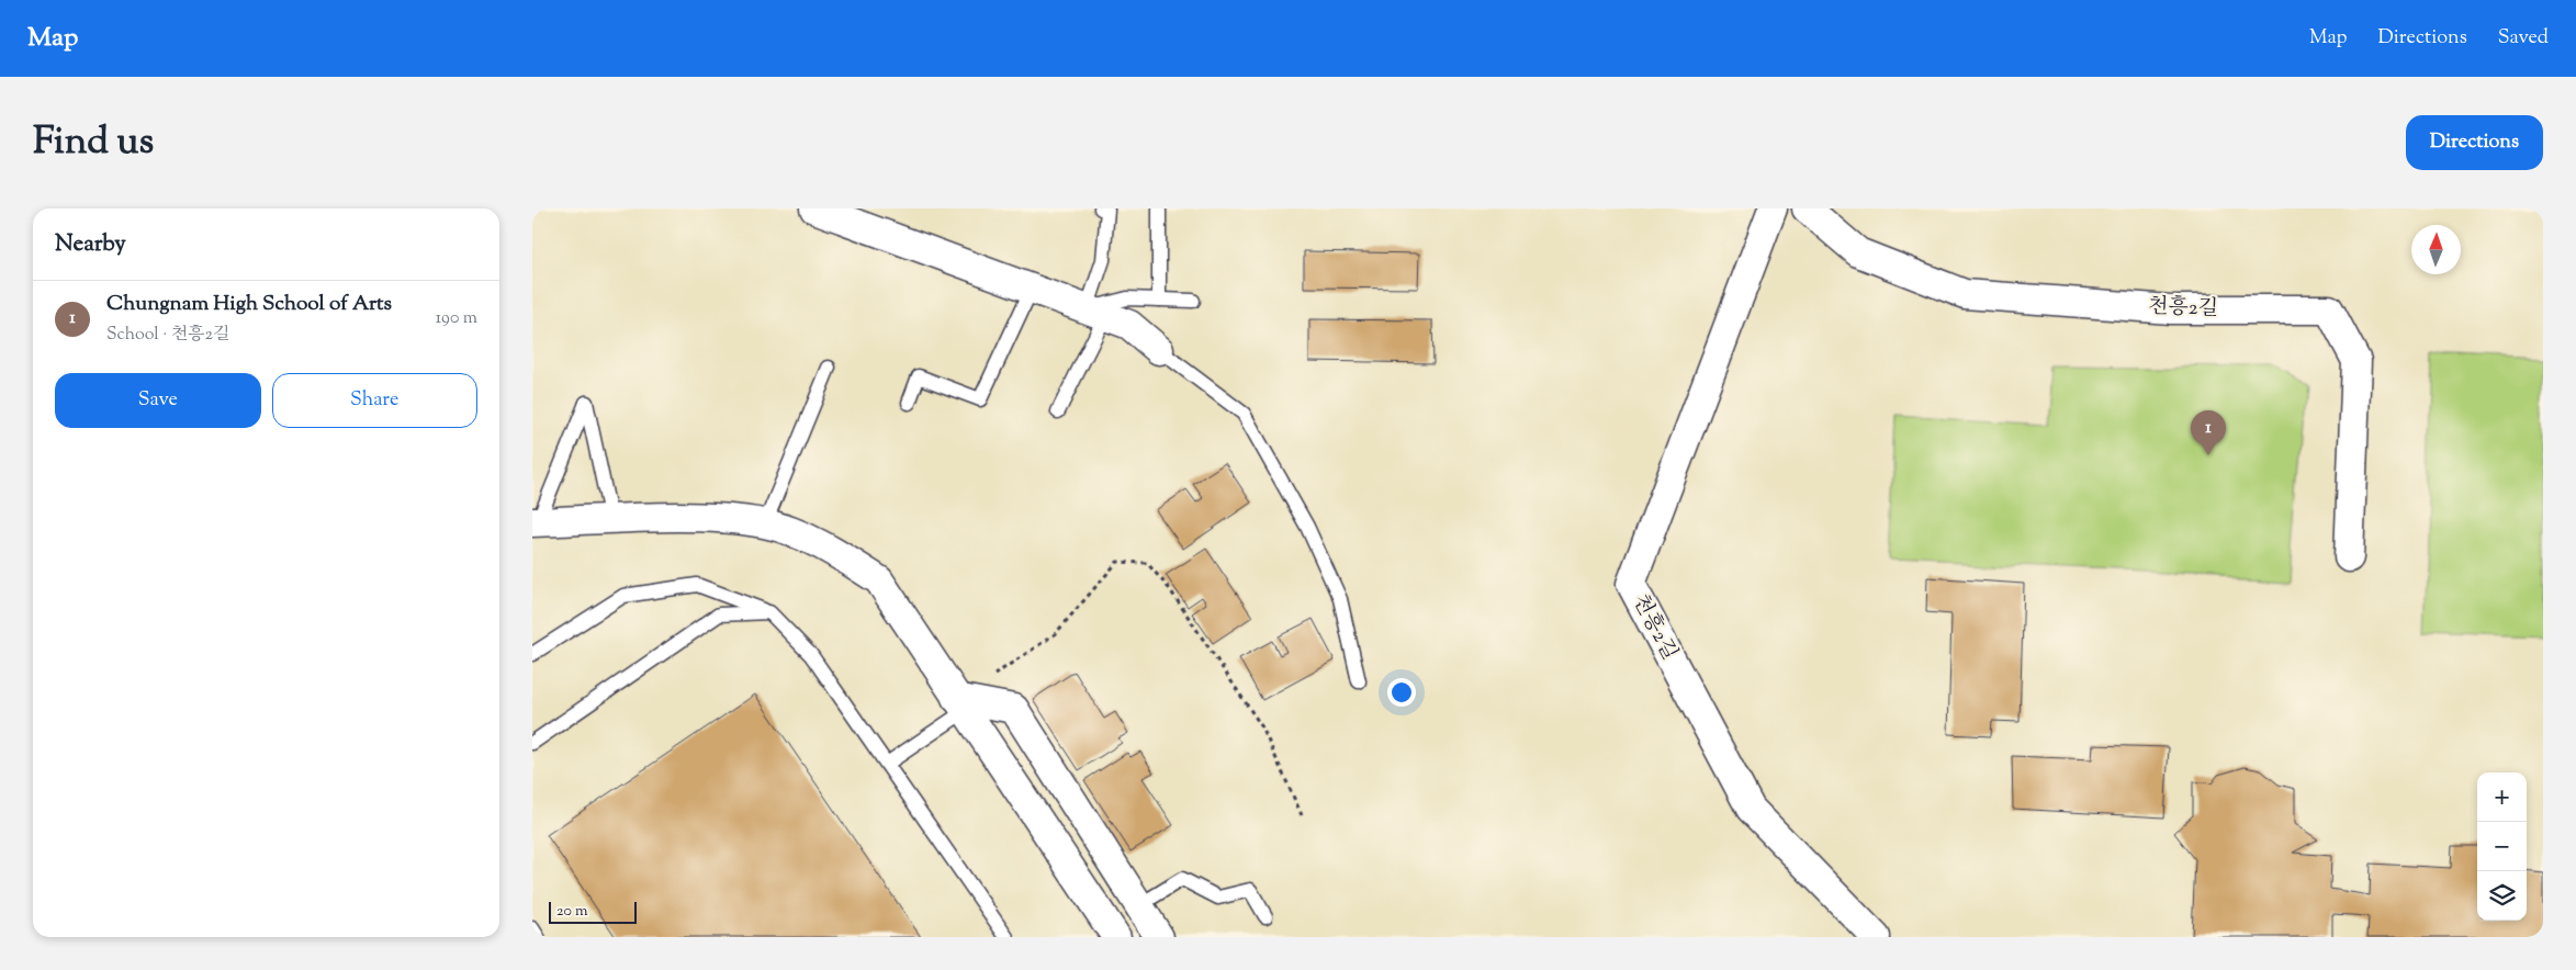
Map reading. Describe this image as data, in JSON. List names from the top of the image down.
{
  "streets": {
    "street": ["천흥2길"]
  },
  "scale_bar": "20 m",
  "north": "top",
  "page": {
    "header": "Map",
    "nav": ["Map", "Directions", "Saved"],
    "title": "Find us",
    "buttons": [
      "Directions",
      ["Save", "Share"]
    ],
    "heading": "Nearby",
    "list": [
      {
        "mark": "1",
        "name": "Chungnam High School of Arts",
        "note": "School · 천흥2길",
        "value": "190 m"
      }
    ],
    "pins": "1",
    "map_buttons": ["+", "−"],
    "scale": "20 m"
  }
}
